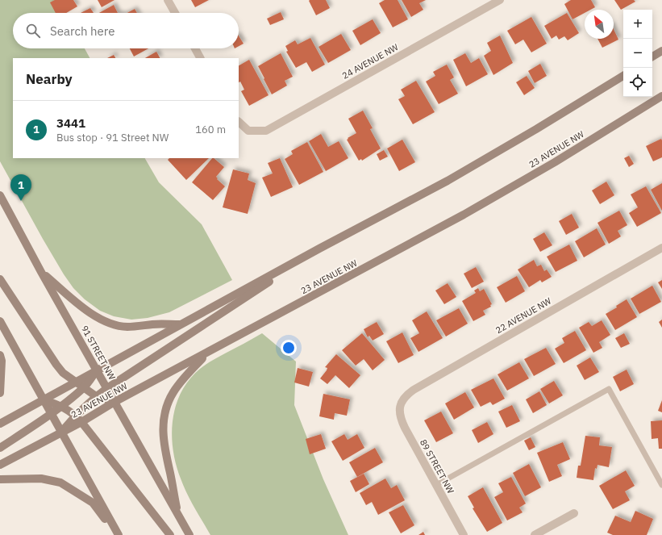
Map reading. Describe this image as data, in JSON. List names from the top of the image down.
{
  "streets": {
    "main road": ["23 AVENUE NW", "91 STREET NW"],
    "street": ["24 AVENUE NW", "22 AVENUE NW", "89 STREET NW"]
  },
  "crossings": [
    ["23 AVENUE NW", "91 STREET NW"],
    ["22 AVENUE NW", "89 STREET NW"]
  ],
  "north": "top left",
  "page": {
    "map_buttons": ["+", "−"],
    "search": "Search here",
    "heading": "Nearby",
    "list": [
      {
        "mark": "1",
        "name": "3441",
        "note": "Bus stop · 91 Street NW",
        "value": "160 m"
      }
    ],
    "pins": "1"
  }
}
